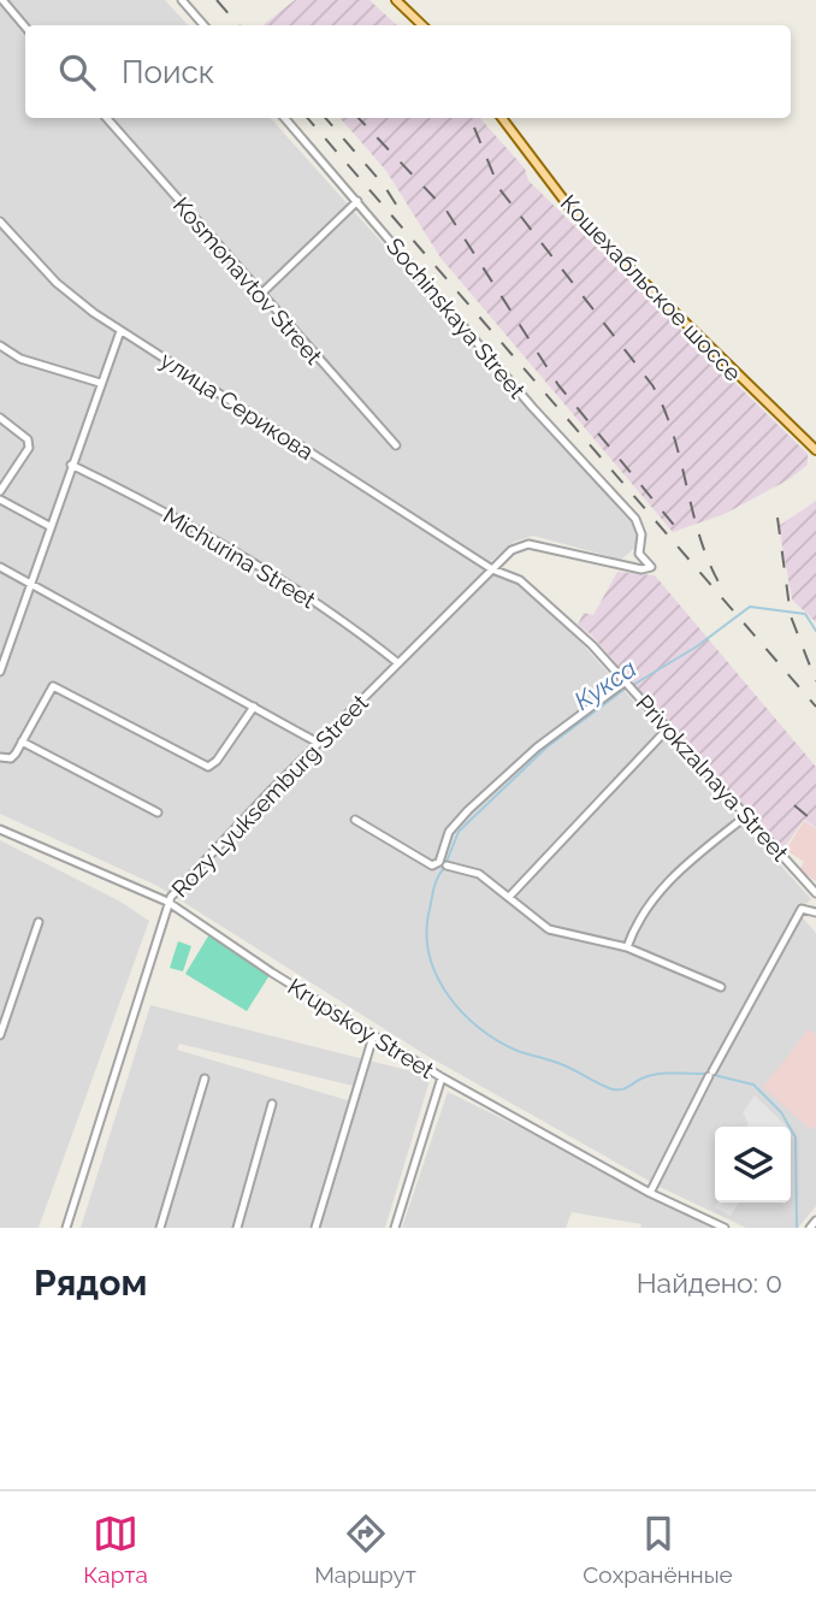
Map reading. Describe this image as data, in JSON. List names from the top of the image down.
{
  "streets": {
    "main road": ["Кошехабльское шоссе"],
    "street": [
      "Kosmonavtov Street",
      "Sochinskaya Street",
      "улица Серикова",
      "Michurina Street",
      "Privokzalnaya Street",
      "Rozy Lyuksemburg Street",
      "Krupskoy Street"
    ]
  },
  "crossings": [
    ["Sochinskaya Street", "Rozy Lyuksemburg Street"],
    ["улица Серикова", "Privokzalnaya Street"],
    ["улица Серикова", "Rozy Lyuksemburg Street"],
    ["Michurina Street", "Rozy Lyuksemburg Street"],
    ["Privokzalnaya Street", "Rozy Lyuksemburg Street"],
    ["Rozy Lyuksemburg Street", "Krupskoy Street"]
  ],
  "water": ["Кукса"],
  "page": {
    "search": "Поиск",
    "heading": ["Рядом", "Найдено: 0"],
    "nav": ["Карта", "Маршрут", "Сохранённые"]
  }
}
